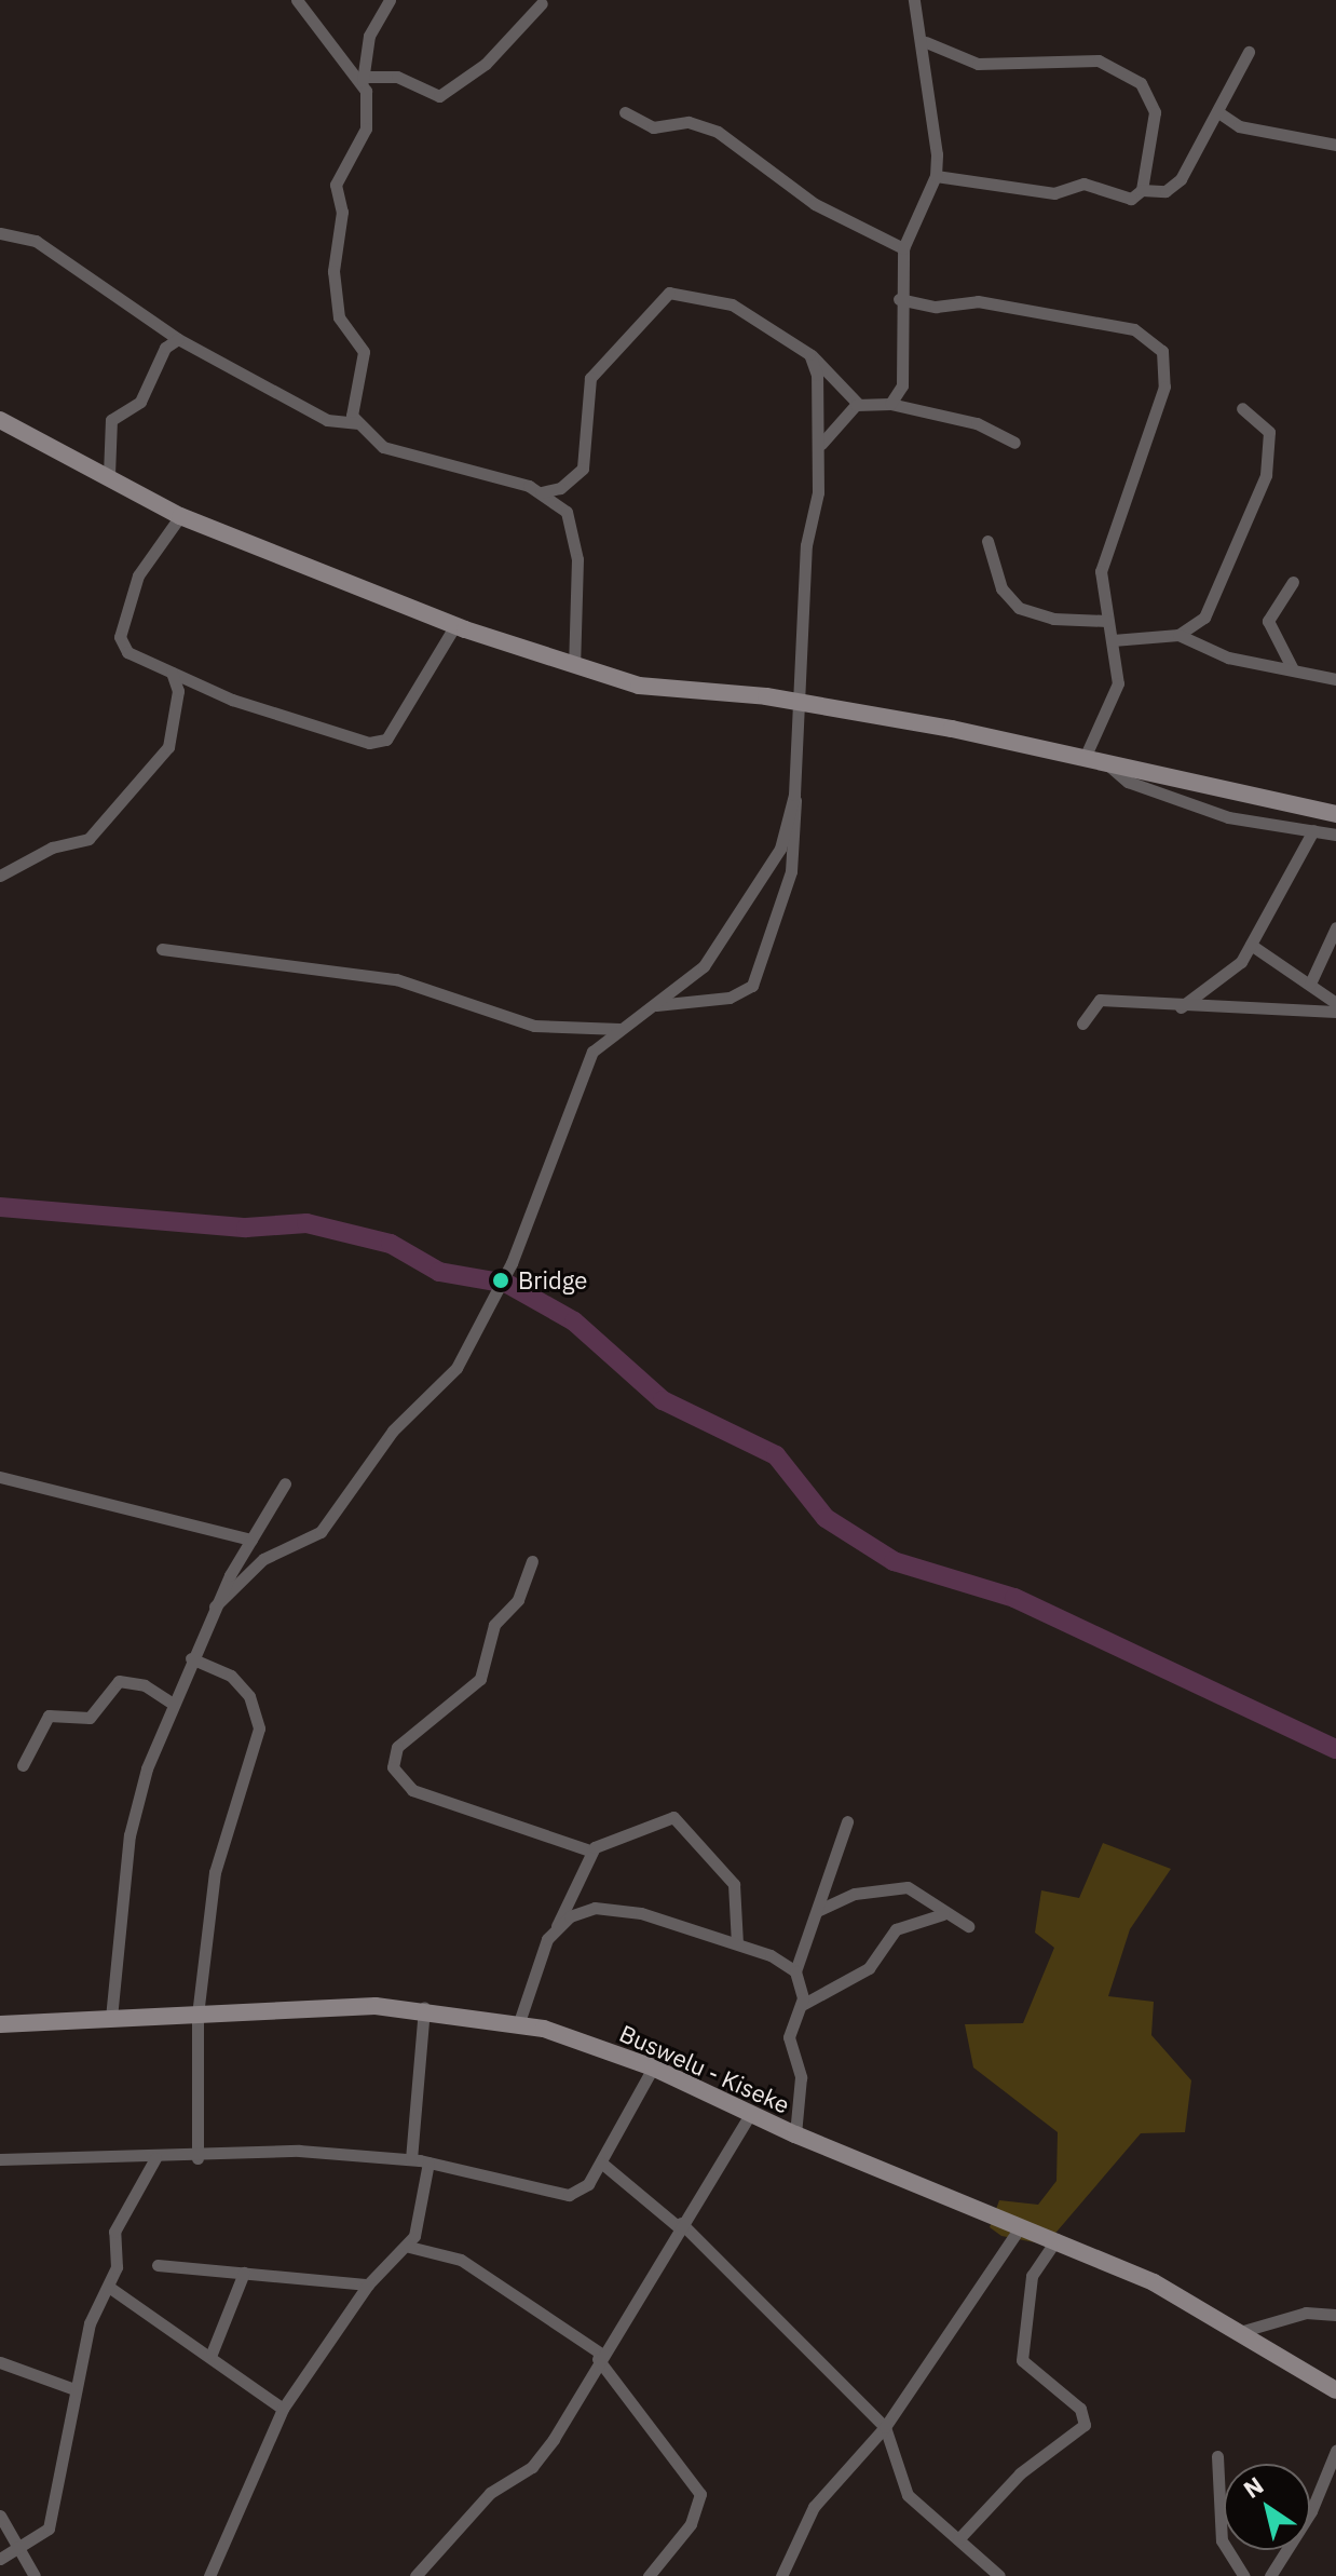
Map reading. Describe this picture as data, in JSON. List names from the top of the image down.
{
  "streets": {
    "main road": ["Buswelu - Kiseke"]
  },
  "places": ["Bridge"],
  "north": "top left"
}
